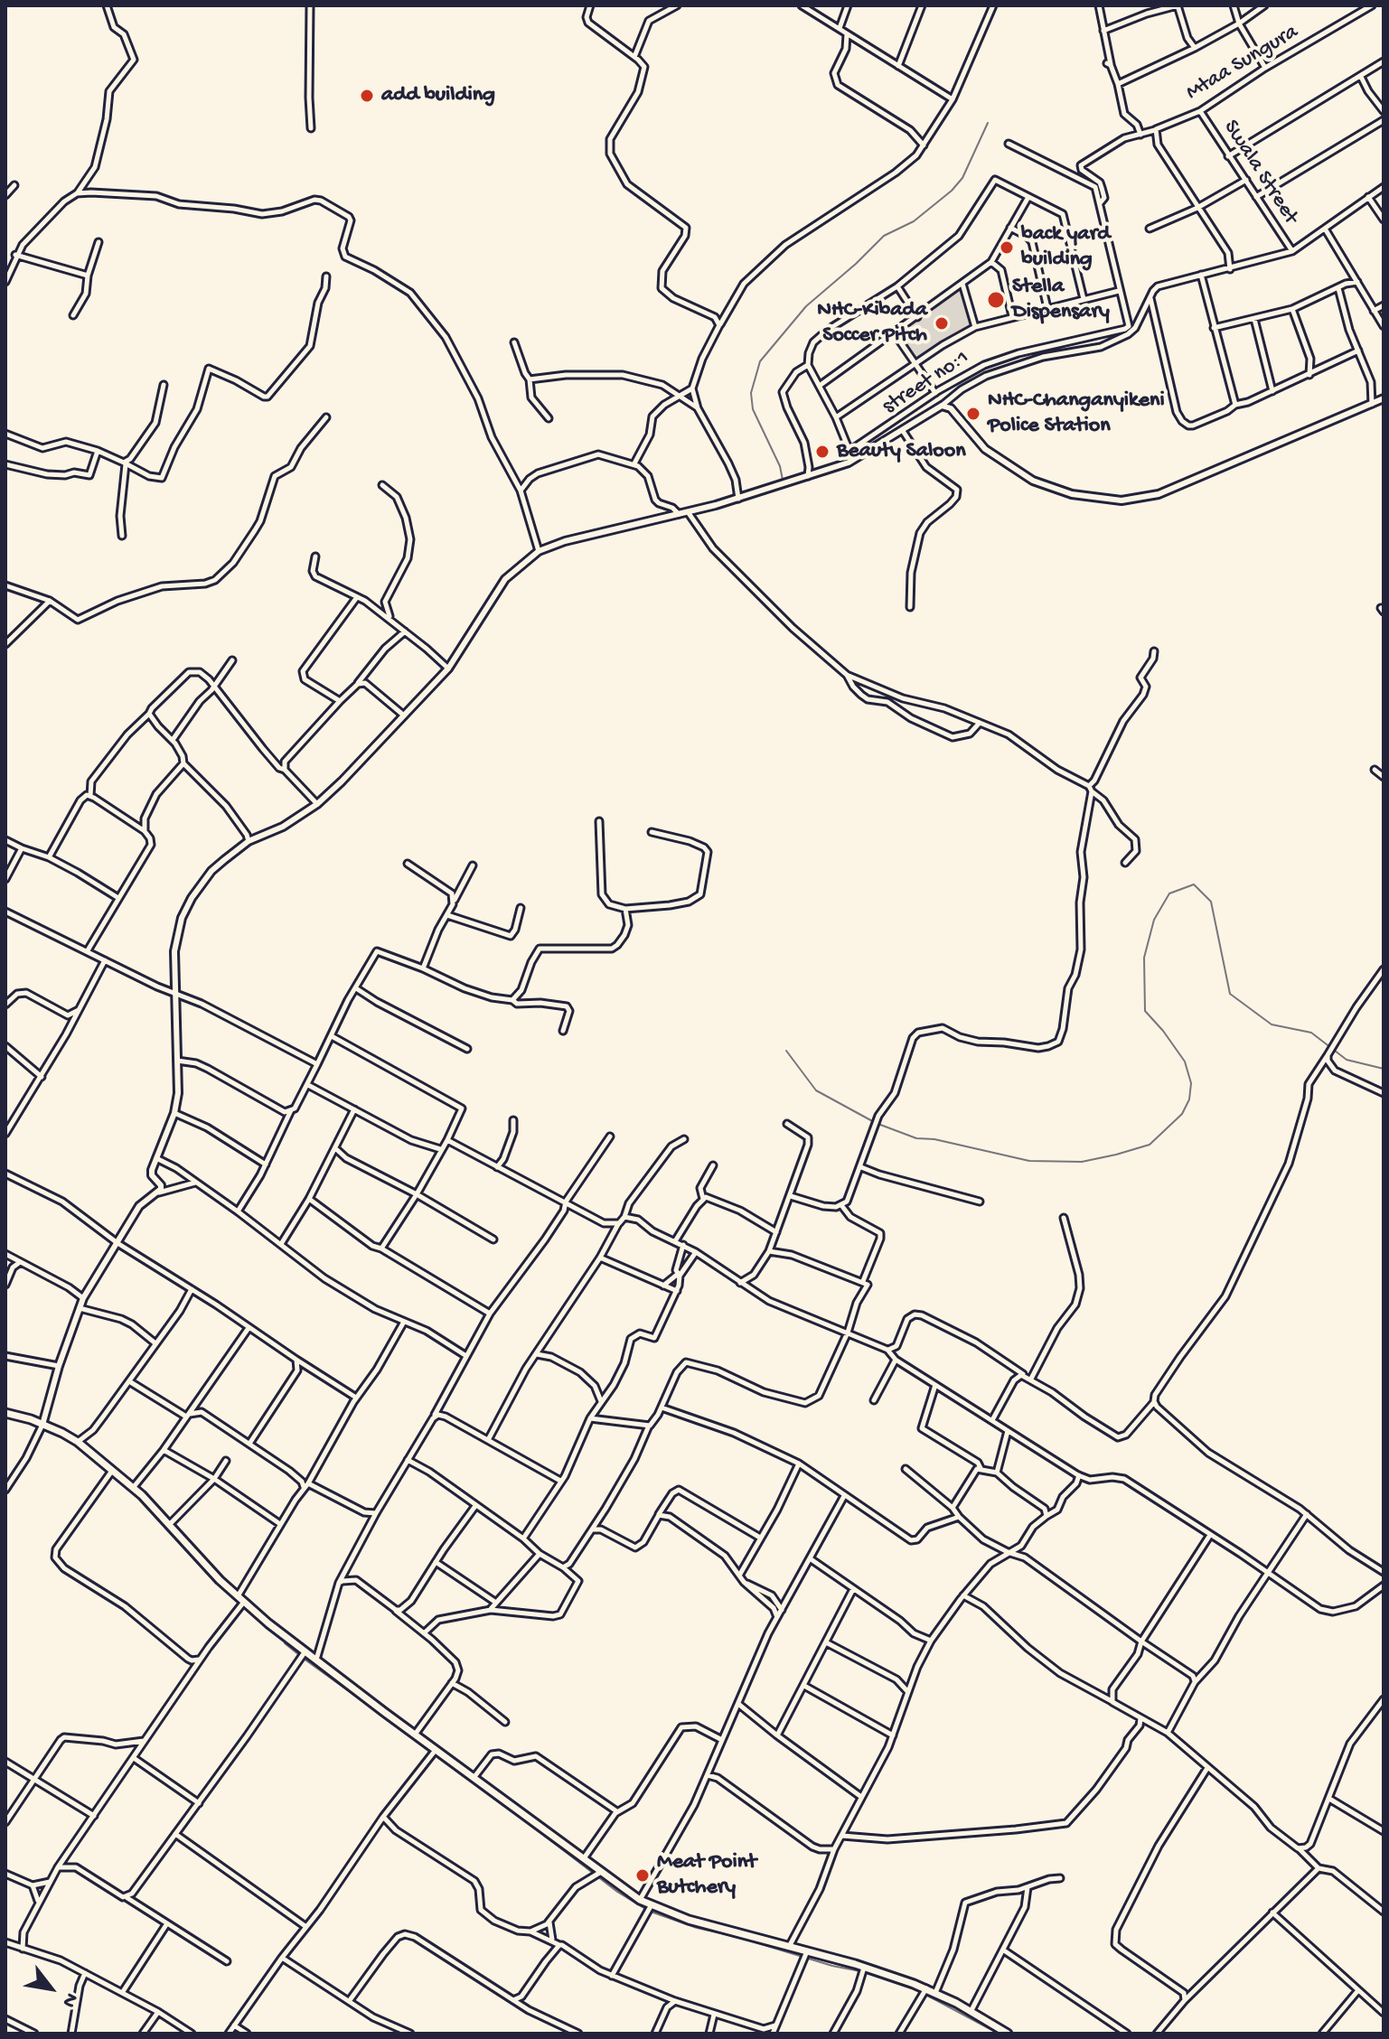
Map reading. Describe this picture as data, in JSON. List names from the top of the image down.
{
  "streets": {
    "street": ["Mtaa Sungura", "Swala Street", "street no:1"]
  },
  "crossings": [
    ["Mtaa Sungura", "Swala Street"],
    ["Mtaa Sungura", "street no:1"]
  ],
  "places": [
    "add building",
    "back yard building",
    "Stella Dispensary",
    "NHC-Kibada Soccer Pitch",
    "NHC-Changanyikeni Police Station",
    "Beauty Saloon",
    "Meat Point Butchery"
  ],
  "north": "bottom right"
}
